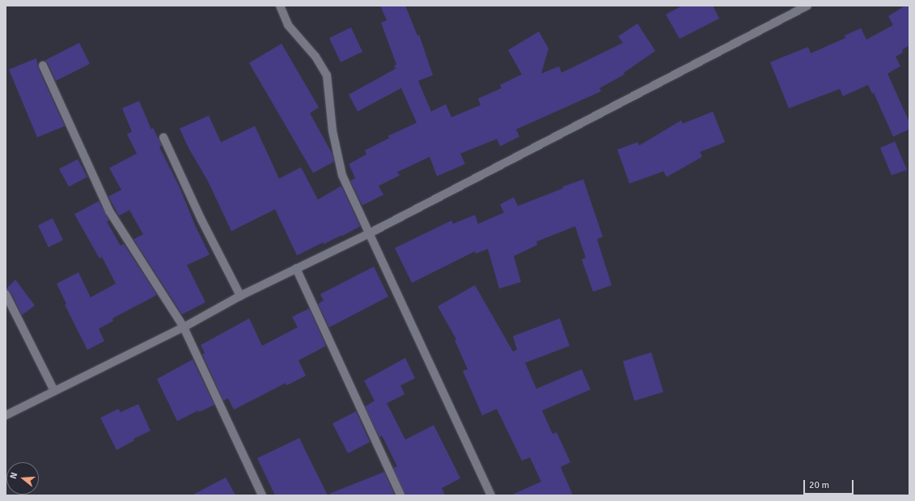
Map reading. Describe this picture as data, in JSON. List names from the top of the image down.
{
  "scale_bar": "20 m",
  "north": "left"
}
